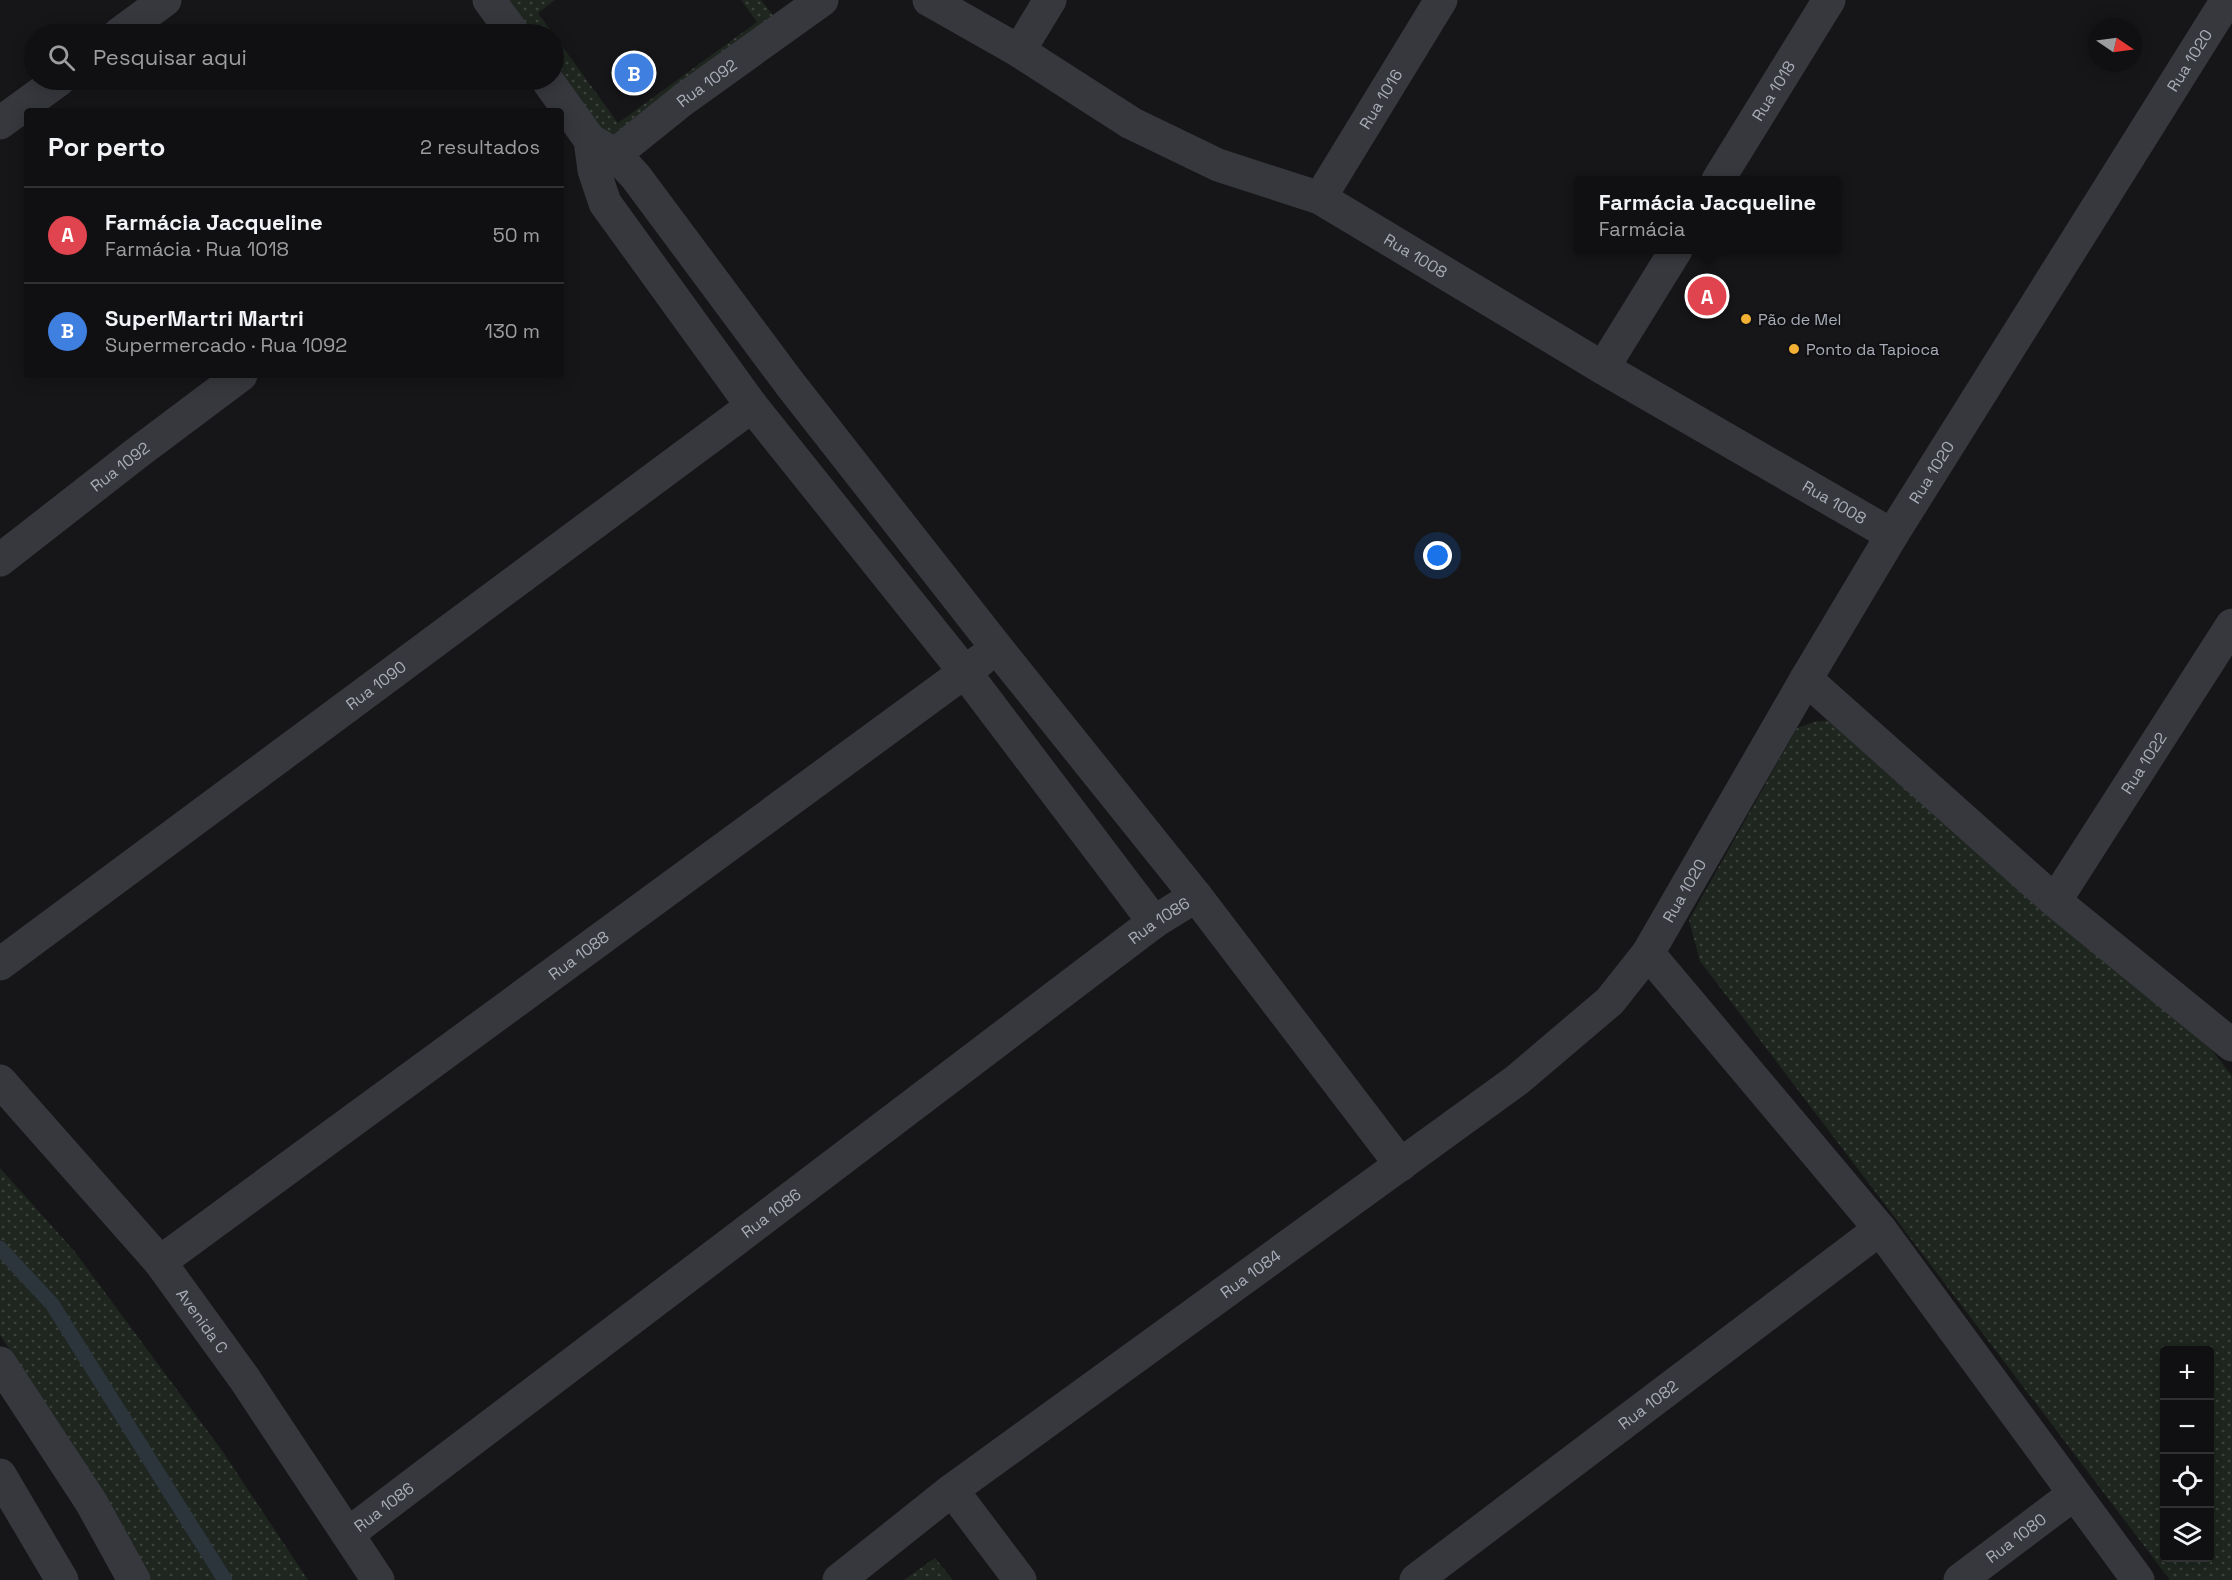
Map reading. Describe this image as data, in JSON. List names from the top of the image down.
{
  "streets": {
    "street": [
      "Rua 1020",
      "Rua 1092",
      "Rua 1018",
      "Rua 1016",
      "Rua 1008",
      "Rua 1090",
      "Rua 1022",
      "Rua 1086",
      "Rua 1088",
      "Rua 1084",
      "Avenida C",
      "Rua 1082",
      "Rua 1080"
    ]
  },
  "crossings": [
    ["Rua 1020", "Rua 1008"],
    ["Rua 1020", "Rua 1084"],
    ["Rua 1016", "Rua 1008"],
    ["Rua 1086", "Avenida C"],
    ["Rua 1088", "Avenida C"]
  ],
  "places": ["Pão de Mel", "Ponto da Tapioca"],
  "north": "right",
  "page": {
    "search": "Pesquisar aqui",
    "pins": ["B", "A"],
    "heading": ["Por perto", "2 resultados"],
    "popup": ["Farmácia Jacqueline", "Farmácia"],
    "list": [
      {
        "mark": "A",
        "name": "Farmácia Jacqueline",
        "note": "Farmácia · Rua 1018",
        "value": "50 m"
      },
      {
        "mark": "B",
        "name": "SuperMartri Martri",
        "note": "Supermercado · Rua 1092",
        "value": "130 m"
      }
    ],
    "map_buttons": ["+", "−"]
  }
}
